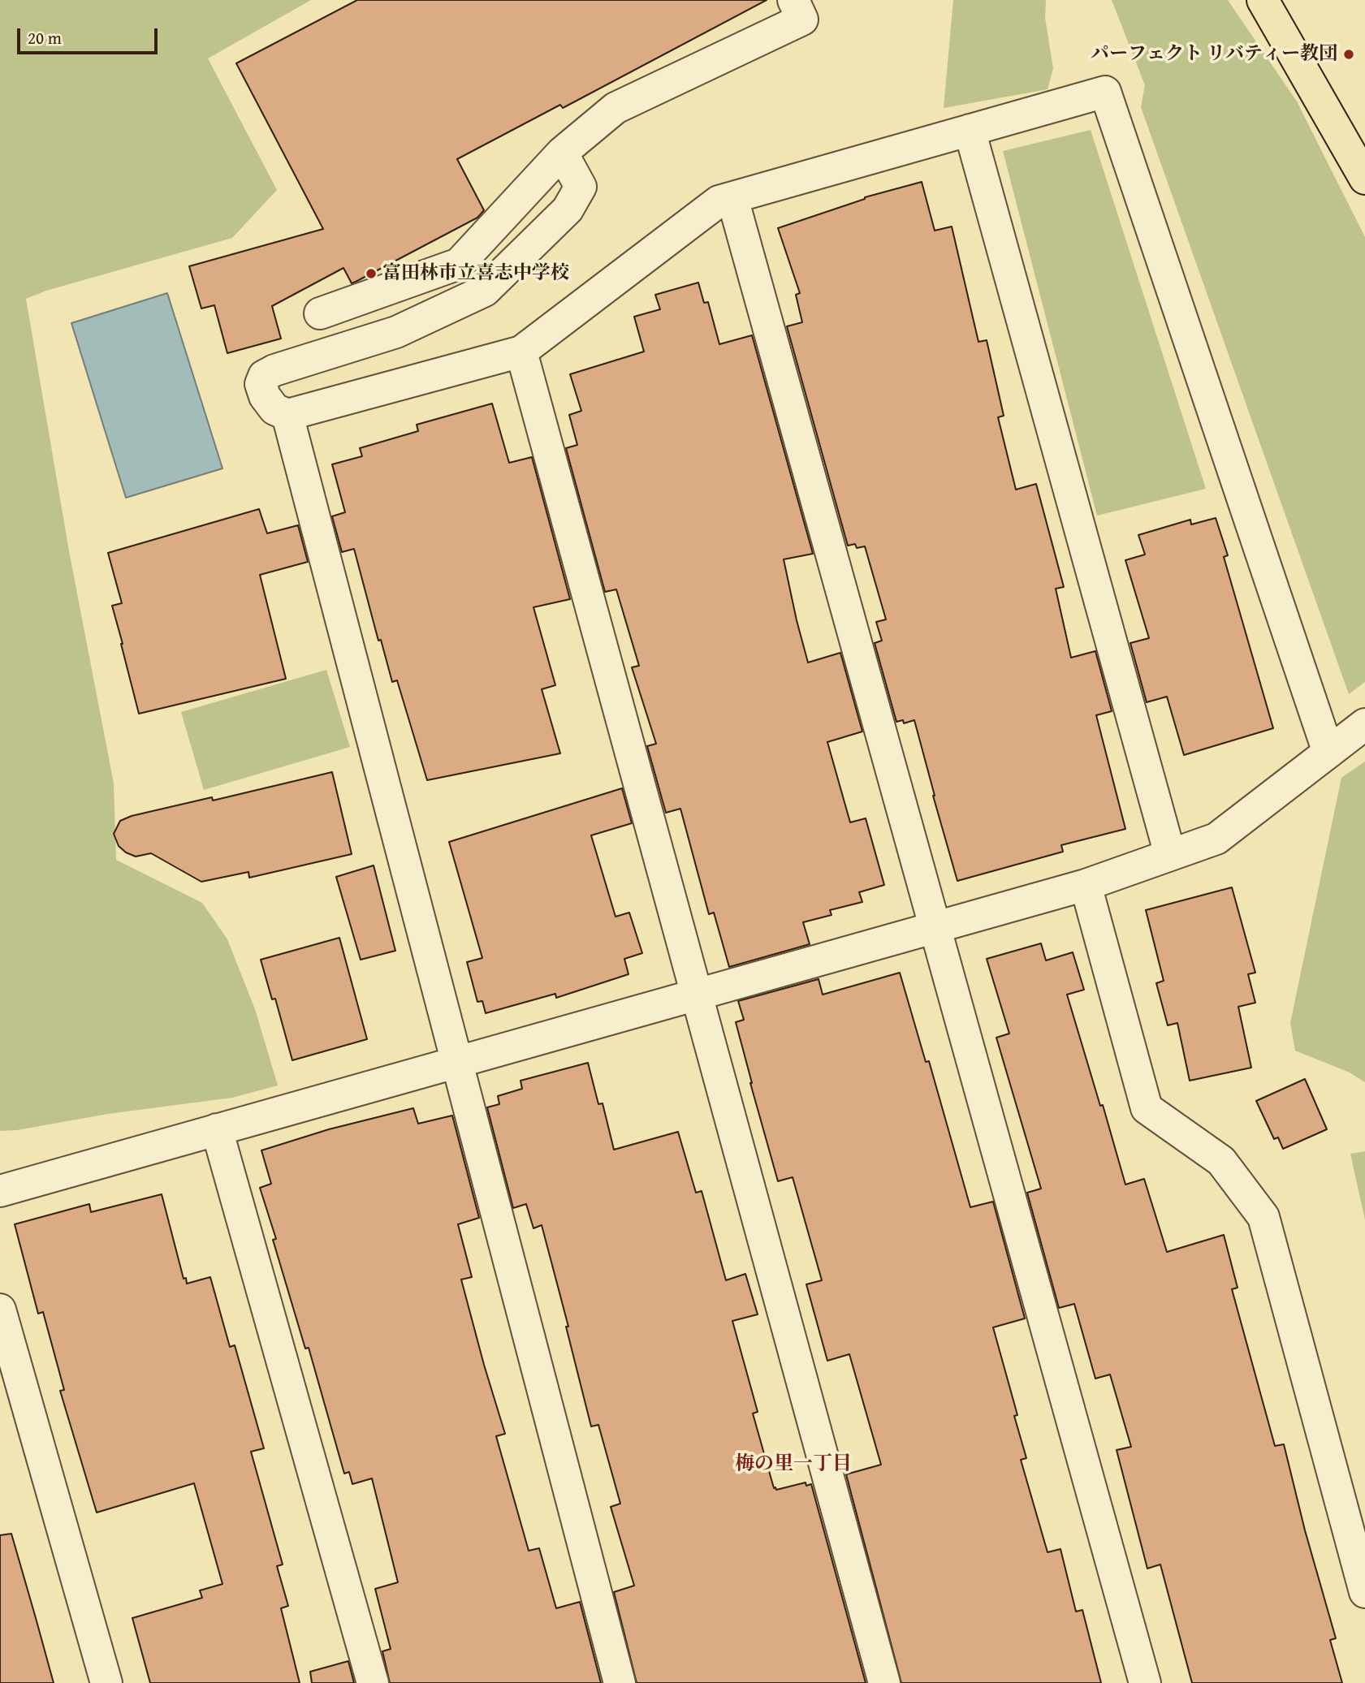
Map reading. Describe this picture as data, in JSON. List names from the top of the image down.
{
  "districts": ["梅の里一丁目"],
  "places": ["パーフェクト リバティー教団", "富田林市立喜志中学校"],
  "scale_bar": "20 m"
}
